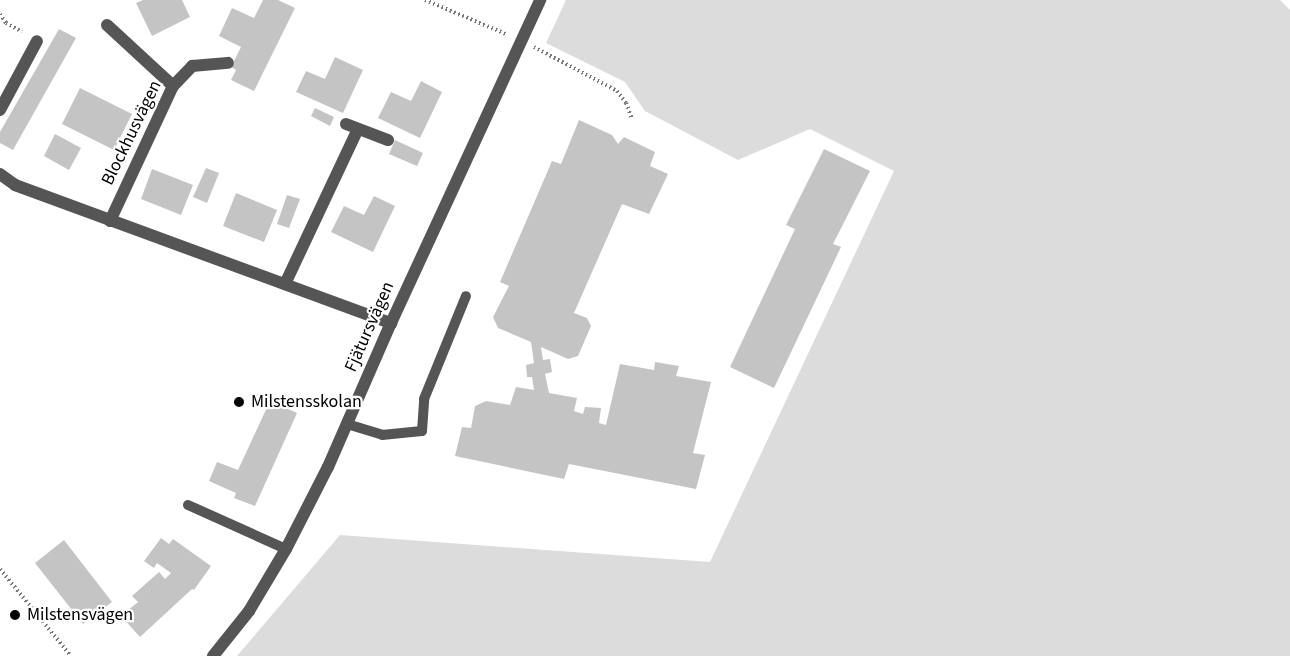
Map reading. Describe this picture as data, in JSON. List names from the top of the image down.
{
  "streets": {
    "street": ["Blockhusvägen", "Fjätursvägen"]
  },
  "places": ["Milstensskolan", "Milstensvägen"]
}
